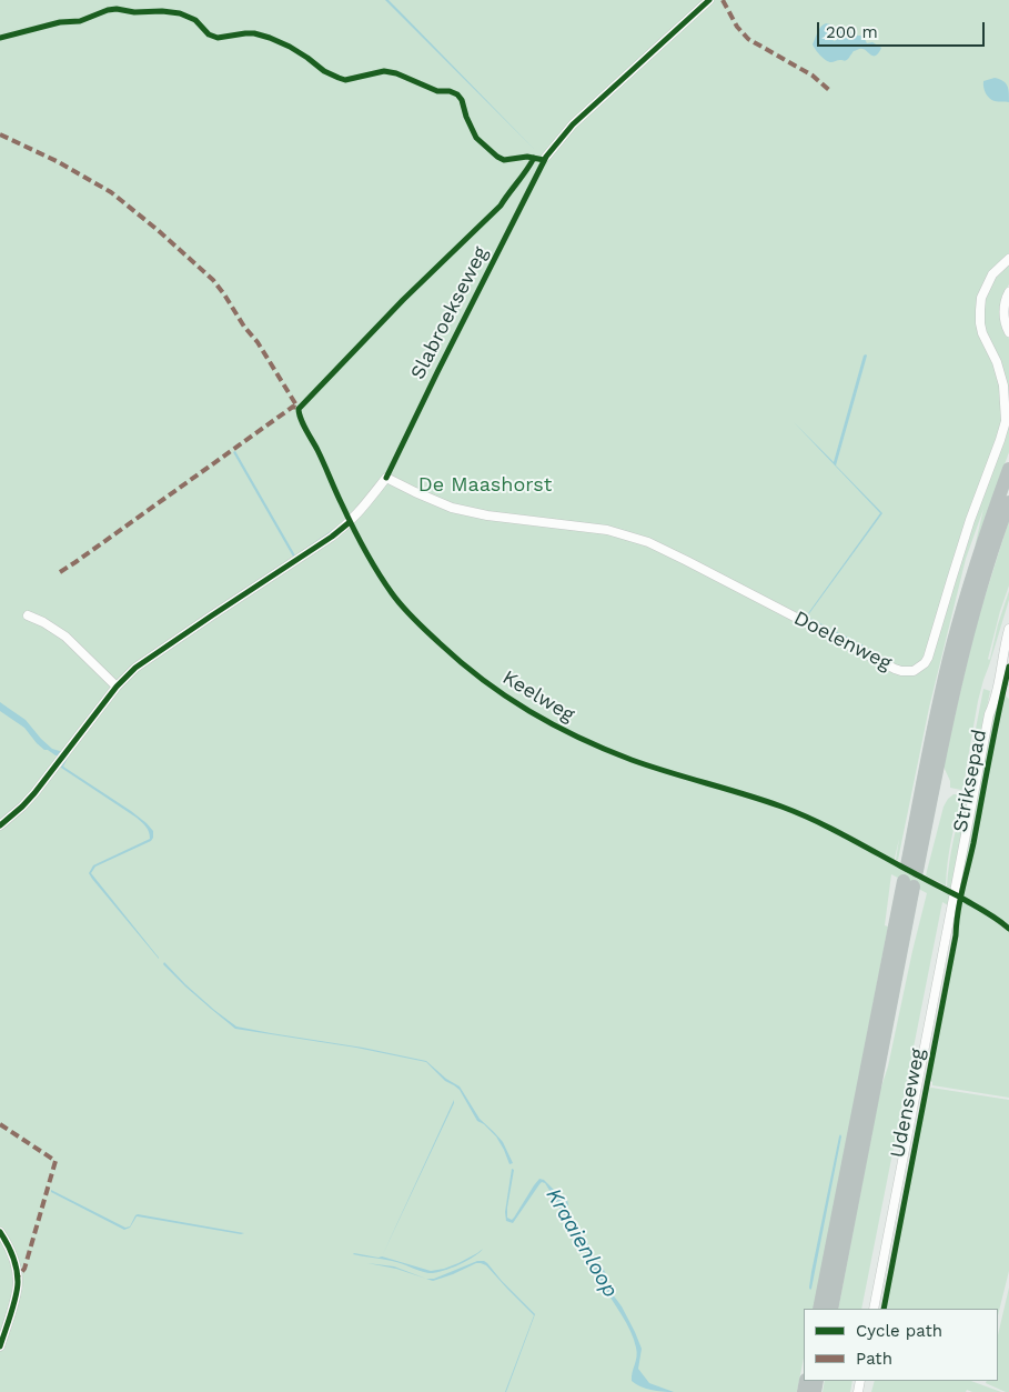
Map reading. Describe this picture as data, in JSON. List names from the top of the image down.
{
  "streets": {
    "street": ["Doelenweg", "Udenseweg"],
    "cycle path": ["Slabroekseweg", "Striksepad"]
  },
  "water": ["Kraaienloop"],
  "parks": ["De Maashorst"],
  "legend": ["Cycle path", "Path"],
  "scale_bar": "200 m"
}
